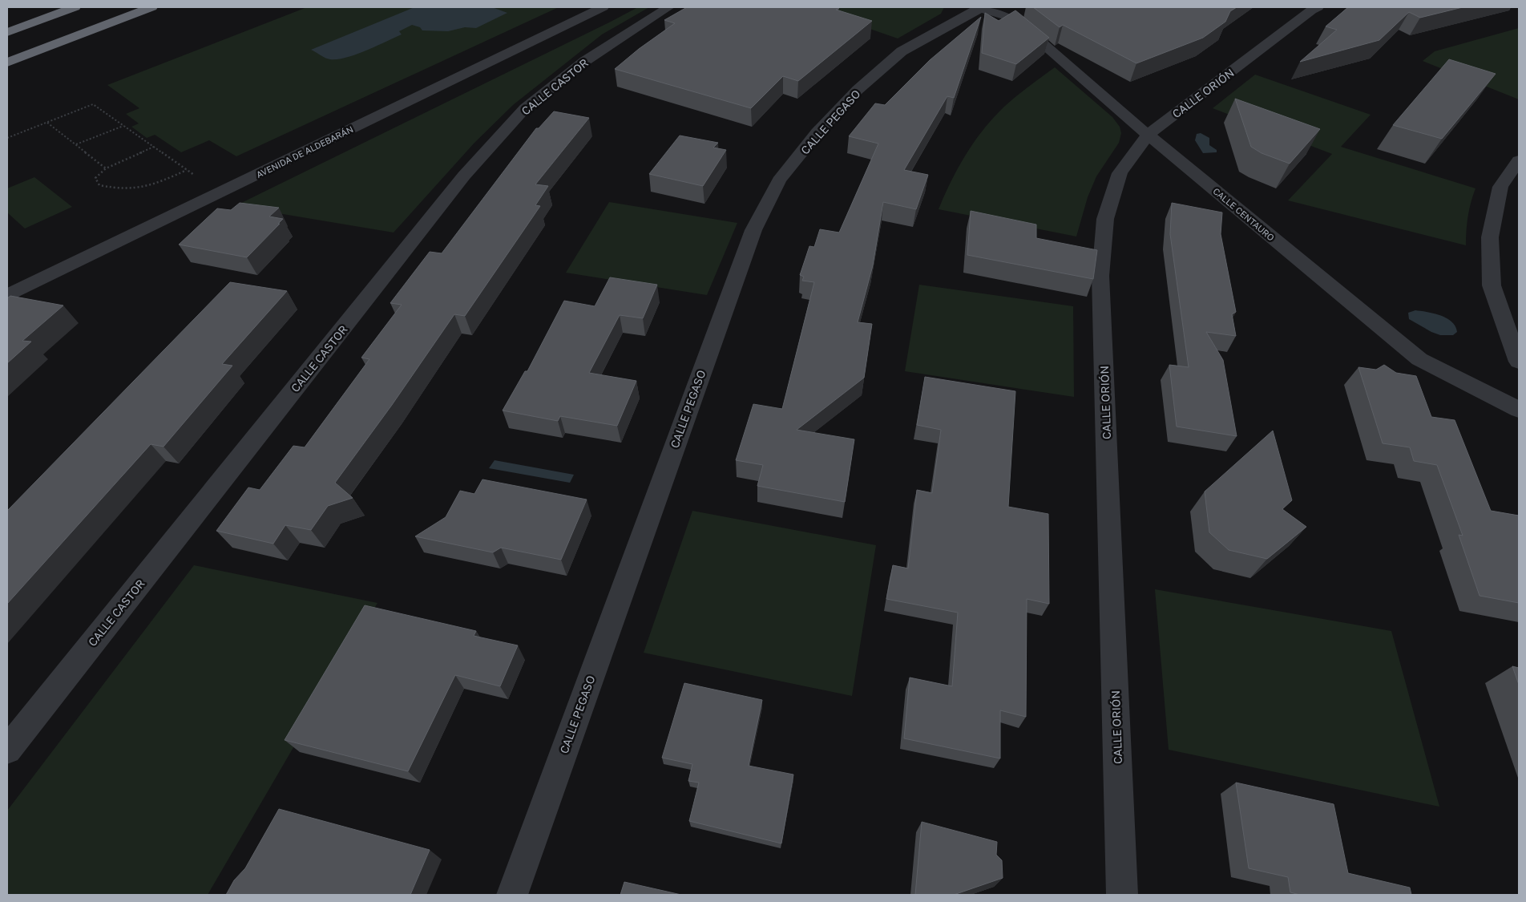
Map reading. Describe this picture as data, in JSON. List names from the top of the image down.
{
  "streets": {
    "street": [
      "CALLE CASTOR",
      "CALLE ORIÓN",
      "CALLE PEGASO",
      "AVENIDA DE ALDEBARÁN",
      "CALLE CENTAURO"
    ]
  },
  "crossings": [
    ["CALLE ORIÓN", "CALLE CENTAURO"],
    ["CALLE PEGASO", "CALLE CENTAURO"]
  ]
}
